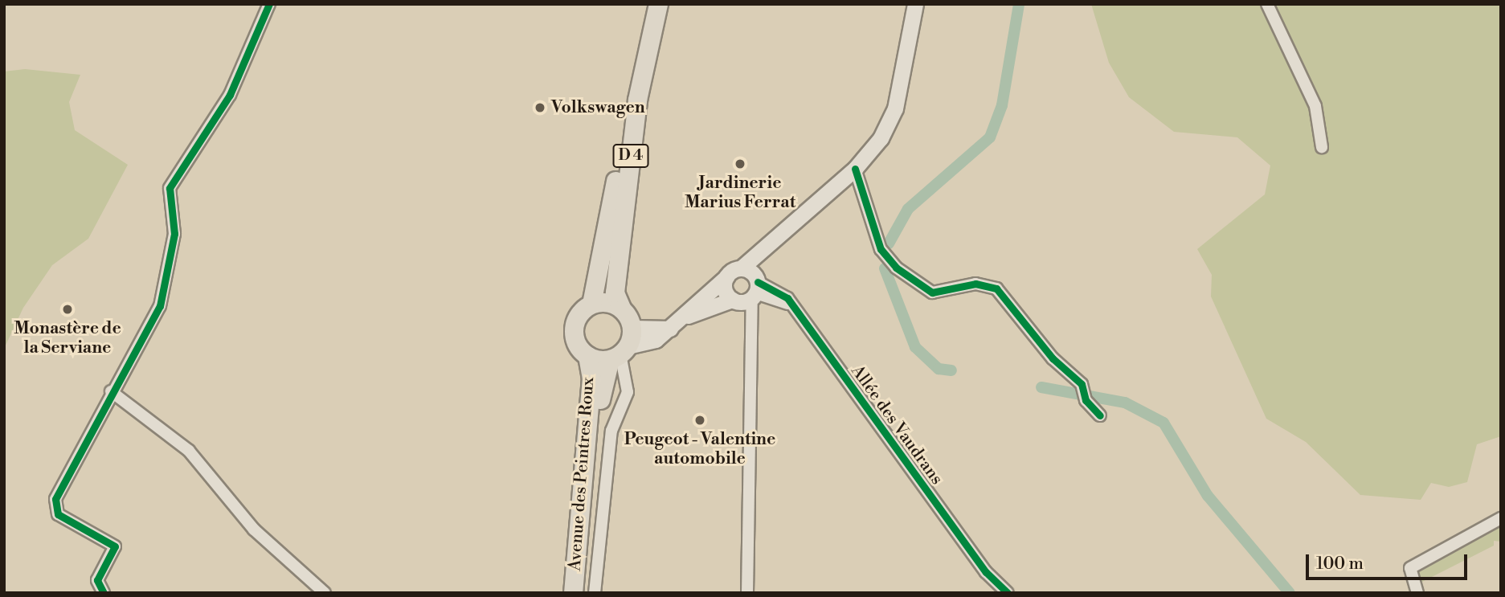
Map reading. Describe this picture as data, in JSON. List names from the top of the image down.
{
  "streets": {
    "main road": ["D 4", "Avenue des Peintres Roux"],
    "street": ["Allée des Vaudrans"]
  },
  "crossings": [
    ["D 4", "Avenue des Peintres Roux"]
  ],
  "places": [
    "Volkswagen",
    "Jardinerie Marius Ferrat",
    "Monastère de la Serviane",
    "Peugeot - Valentine automobile"
  ],
  "scale_bar": "100 m"
}
